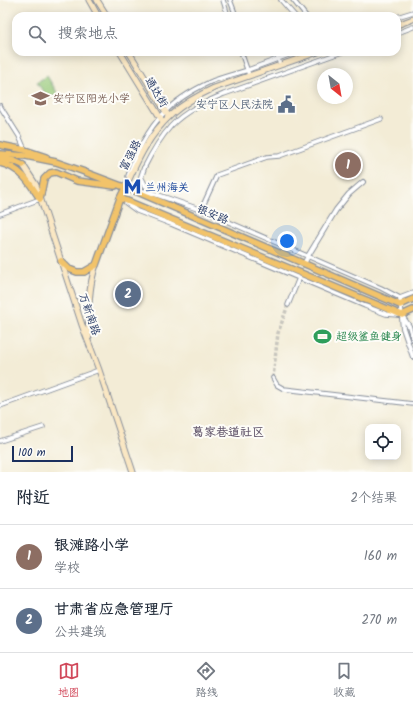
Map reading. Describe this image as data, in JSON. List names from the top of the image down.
{
  "streets": {
    "main road": [
      "通达街",
      "富强路",
      "银安路",
      "万新南路"
    ]
  },
  "crossings": [
    ["通达街", "富强路"],
    ["富强路", "银安路"]
  ],
  "districts": ["葛家巷道社区"],
  "places": {
    "school or university": ["安宁区阳光小学"],
    "public building": ["安宁区人民法院"],
    "metro station": ["兰州海关"],
    "sports": ["超级鲨鱼健身"]
  },
  "scale_bar": "100 m",
  "north": "bottom right",
  "page": {
    "search": "搜索地点",
    "pins": ["1", "2"],
    "scale": "100 m",
    "heading": ["附近", "2个结果"],
    "list": [
      {
        "mark": "1",
        "name": "银滩路小学",
        "note": "学校",
        "value": "160 m"
      },
      {
        "mark": "2",
        "name": "甘肃省应急管理厅",
        "note": "公共建筑",
        "value": "270 m"
      }
    ],
    "nav": ["地图", "路线", "收藏"]
  }
}
